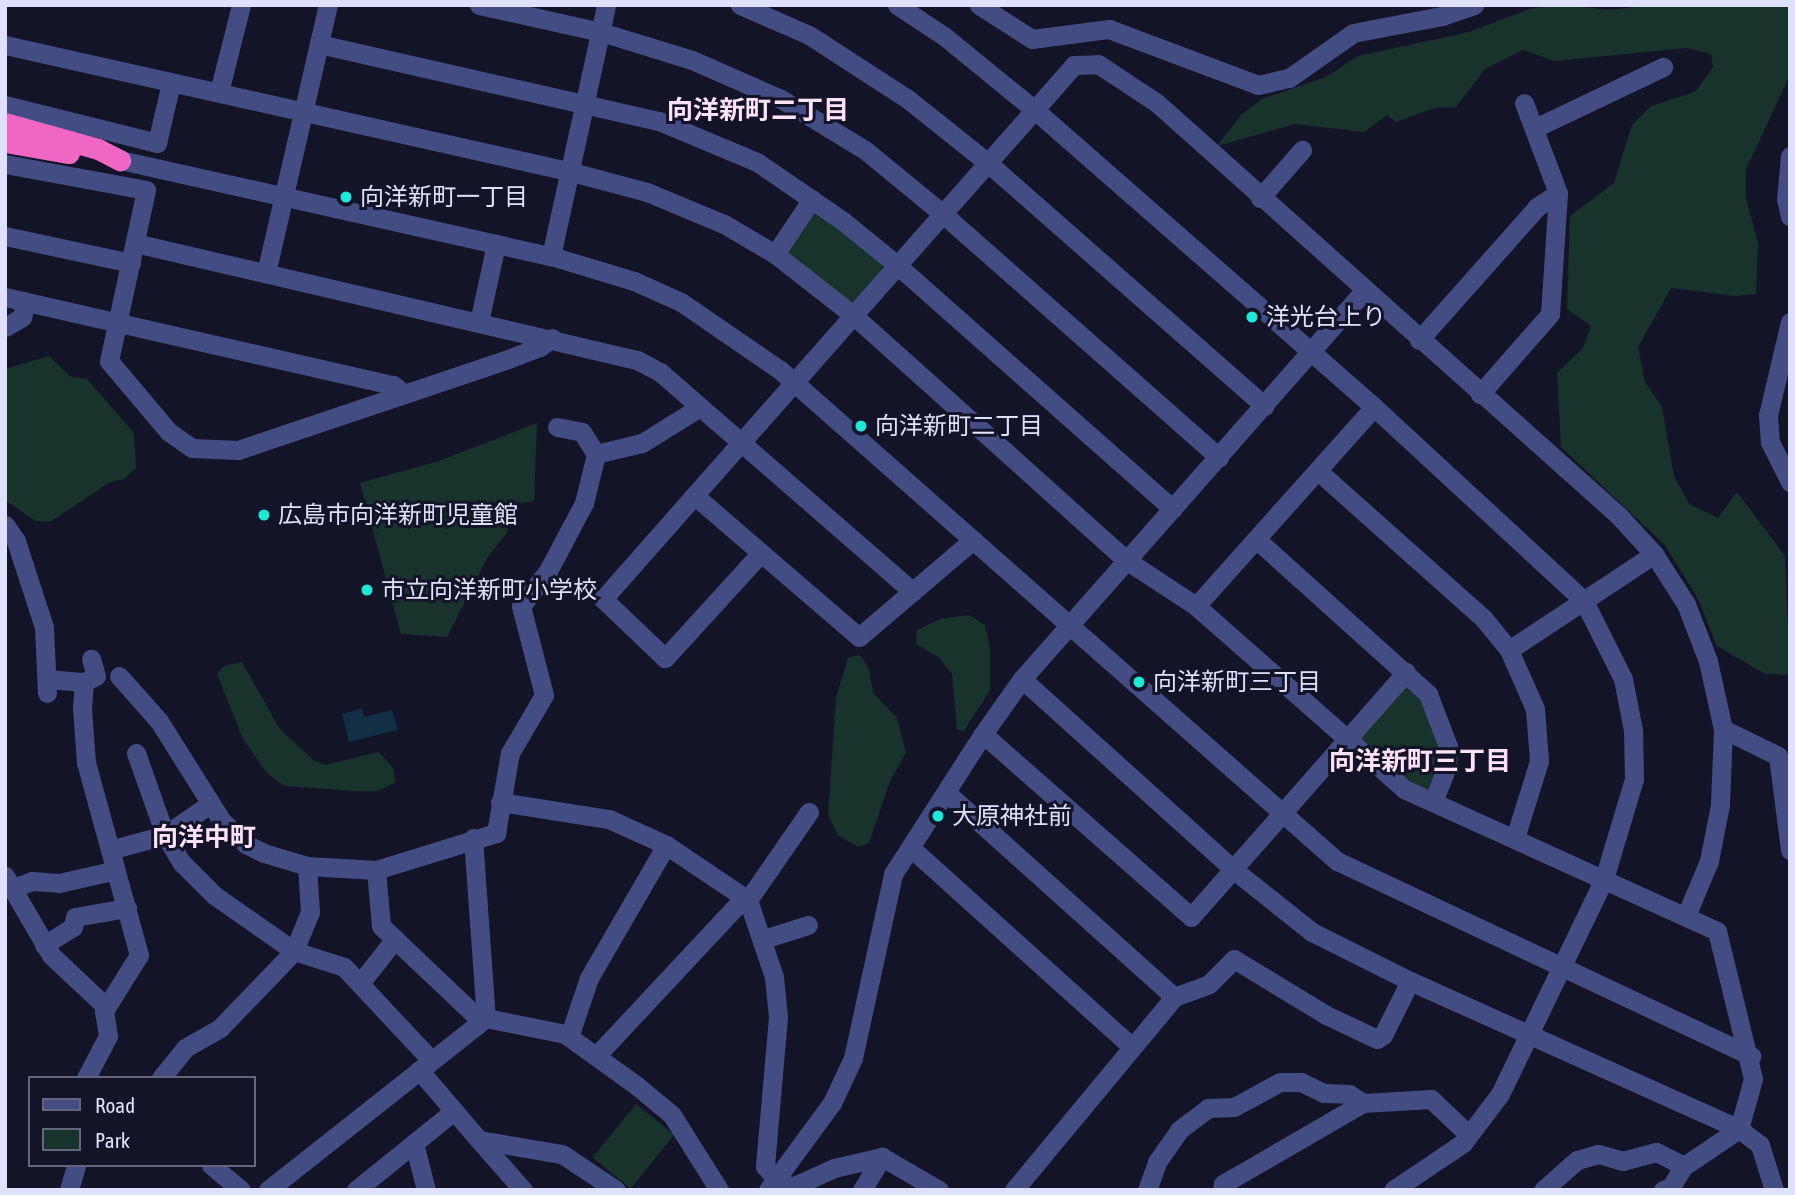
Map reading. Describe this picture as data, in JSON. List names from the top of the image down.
{
  "districts": ["向洋新町二丁目", "向洋新町三丁目", "向洋中町"],
  "places": [
    "向洋新町一丁目",
    "洋光台上り",
    "向洋新町二丁目",
    "広島市向洋新町児童館",
    "市立向洋新町小学校",
    "向洋新町三丁目",
    "大原神社前"
  ],
  "legend": ["Road", "Park"]
}
